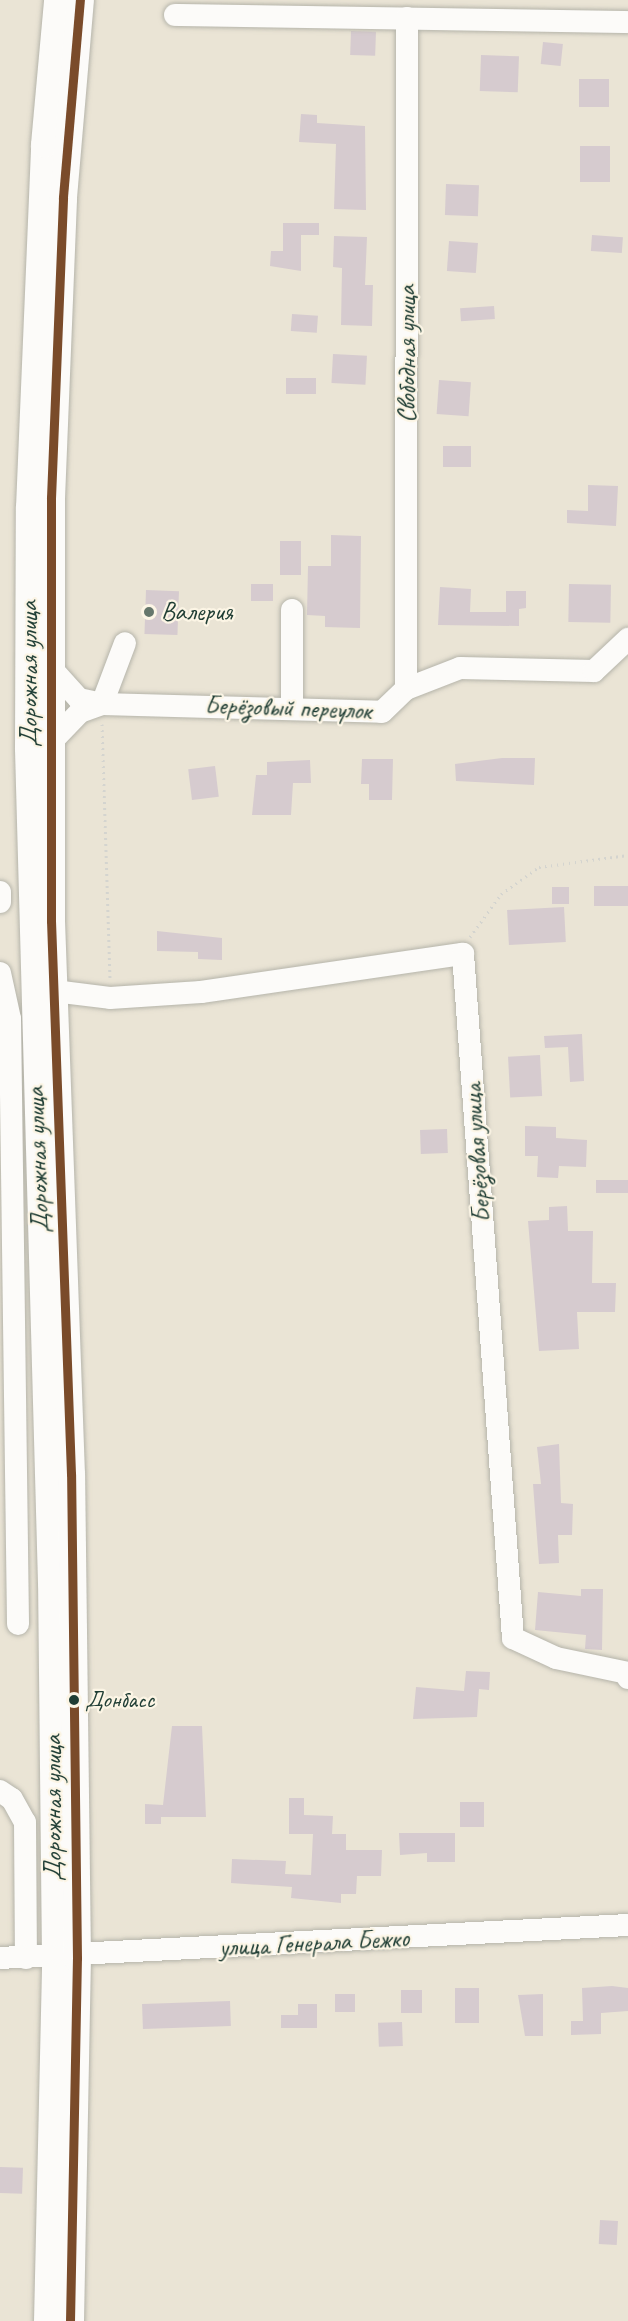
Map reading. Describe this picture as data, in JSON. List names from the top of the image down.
{
  "streets": {
    "main road": ["Дорожная улица"],
    "street": [
      "Свободная улица",
      "Берёзовый переулок",
      "Берёзовая улица",
      "улица Генерала Бежко"
    ]
  },
  "crossings": [
    ["Свободная улица", "Берёзовый переулок"],
    ["Дорожная улица", "Берёзовый переулок"],
    ["Дорожная улица", "улица Генерала Бежко"]
  ],
  "places": ["Валерия", "Донбасс"]
}
